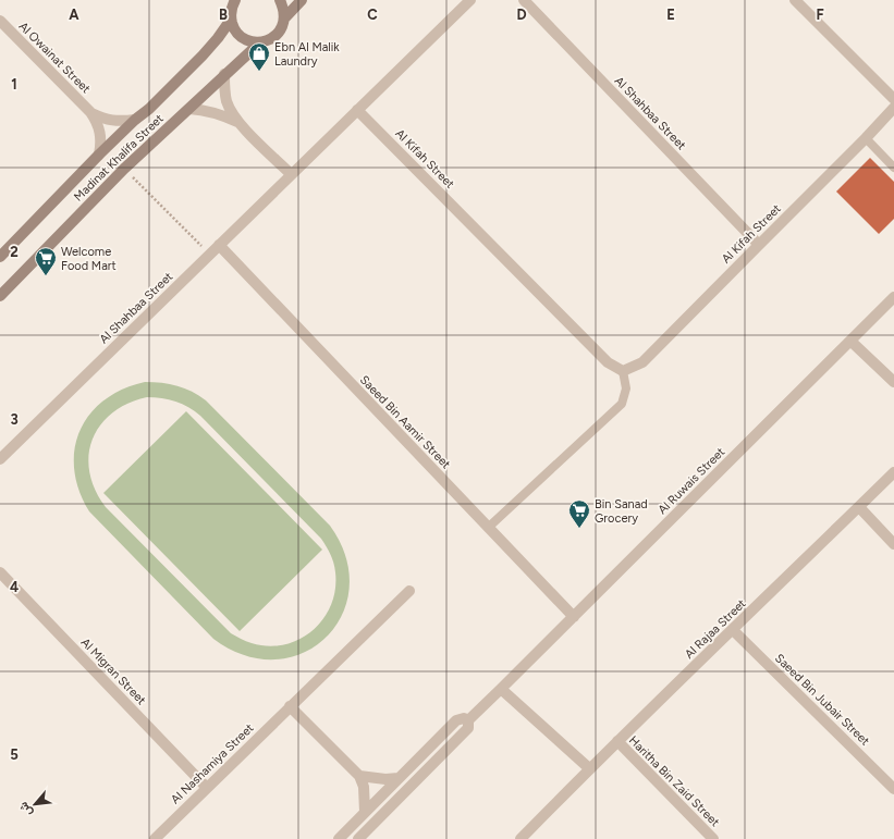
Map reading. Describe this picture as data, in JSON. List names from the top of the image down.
{
  "streets": {
    "street": [
      "Al Owainat Street",
      "Al Shahbaa Street",
      "Madinat Khalifa Street",
      "Al Kifah Street",
      "Saeed Bin Aamir Street",
      "Al Ruwais Street",
      "Al Rajaa Street",
      "Al Migran Street",
      "Saeed Bin Jubair Street",
      "Al Nashamiya Street",
      "Haritha Bin Zaid Street"
    ]
  },
  "crossings": [
    ["Al Owainat Street", "Madinat Khalifa Street"],
    ["Al Shahbaa Street", "Al Kifah Street"],
    ["Al Shahbaa Street", "Saeed Bin Aamir Street"],
    ["Saeed Bin Aamir Street", "Al Ruwais Street"],
    ["Al Rajaa Street", "Saeed Bin Jubair Street"],
    ["Al Rajaa Street", "Haritha Bin Zaid Street"],
    ["Al Migran Street", "Al Nashamiya Street"]
  ],
  "places": {
    "shop": ["Ebn Al Malik Laundry"],
    "supermarket": ["Welcome Food Mart", "Bin Sanad Grocery"]
  },
  "north": "bottom left",
  "grid": {
    "columns": [
      "A",
      "B",
      "C",
      "D",
      "E",
      "F"
    ],
    "rows": [
      "1",
      "2",
      "3",
      "4",
      "5"
    ]
  }
}
